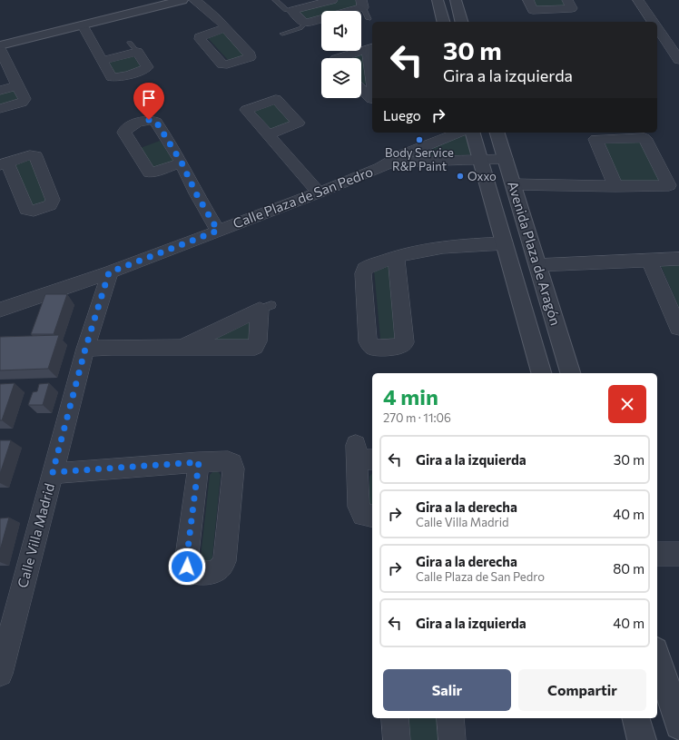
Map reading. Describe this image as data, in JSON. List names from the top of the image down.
{
  "streets": {
    "street": ["Calle Plaza de San Pedro", "Avenida Plaza de Aragón", "Calle Villa Madrid"]
  },
  "crossings": [
    ["Calle Plaza de San Pedro", "Avenida Plaza de Aragón"],
    ["Calle Plaza de San Pedro", "Calle Villa Madrid"]
  ],
  "places": ["Body Service R&P Paint", "Oxxo"],
  "page": {
    "turn": ["30 m", "Gira a la izquierda"],
    "then": "Luego",
    "heading": ["4 min", "270 m · 11:06"],
    "list": [
      {
        "name": "Gira a la izquierda",
        "value": "30 m"
      },
      {
        "name": "Gira a la derecha",
        "note": "Calle Villa Madrid",
        "value": "40 m"
      },
      {
        "name": "Gira a la derecha",
        "note": "Calle Plaza de San Pedro",
        "value": "80 m"
      },
      {
        "name": "Gira a la izquierda",
        "value": "40 m"
      }
    ],
    "buttons": ["Salir", "Compartir"]
  }
}
